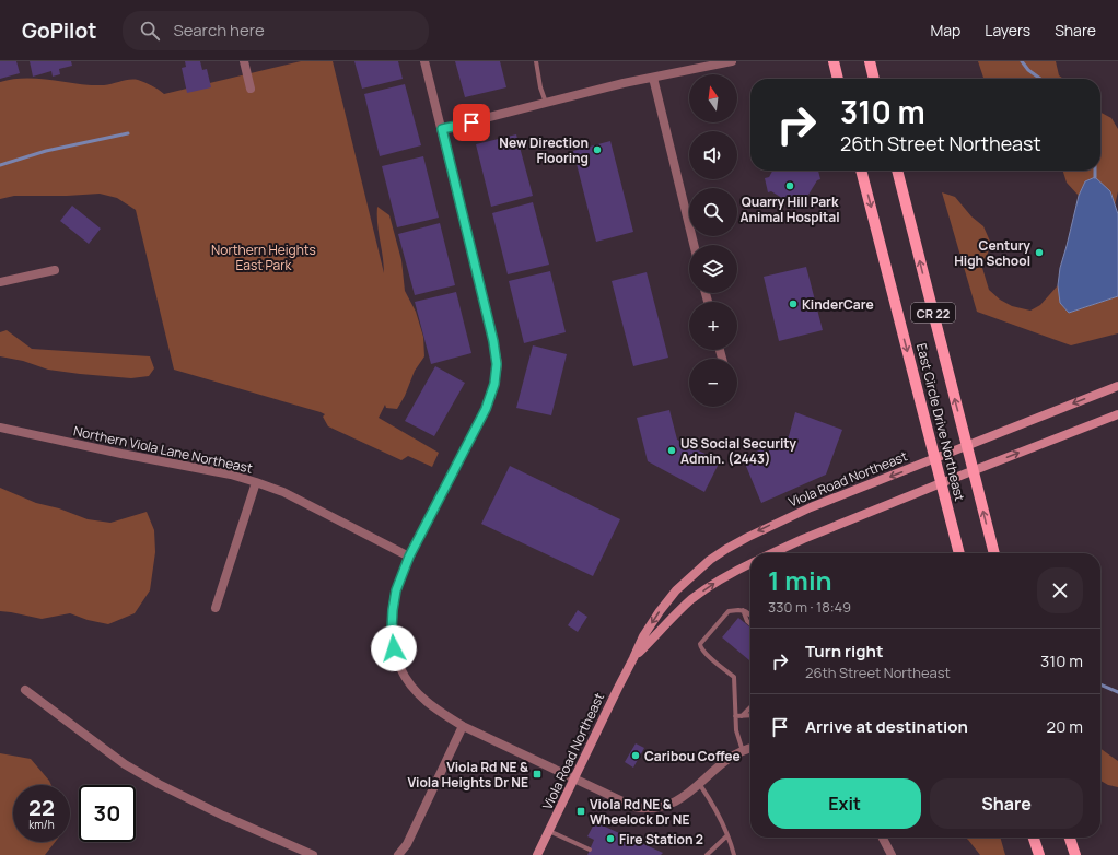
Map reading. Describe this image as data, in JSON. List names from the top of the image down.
{
  "streets": {
    "main road": ["CR 22", "East Circle Drive Northeast", "Viola Road Northeast"],
    "street": ["Northern Viola Lane Northeast"]
  },
  "crossings": [
    ["East Circle Drive Northeast", "Viola Road Northeast"]
  ],
  "parks": ["Northern Heights East Park"],
  "places": {
    "other": [
      "New Direction Flooring",
      "Quarry Hill Park Animal Hospital",
      "Century High School",
      "KinderCare",
      "US Social Security Admin. (2443)",
      "Caribou Coffee",
      "Fire Station 2"
    ],
    "transit": ["Viola Rd NE & Viola Heights Dr NE", "Viola Rd NE & Wheelock Dr NE"]
  },
  "north": "top",
  "page": {
    "header": "GoPilot",
    "search": "Search here",
    "nav": ["Map", "Layers", "Share"],
    "map_buttons": ["+", "−"],
    "turn": ["310 m", "26th Street Northeast"],
    "heading": ["1 min", "330 m · 18:49"],
    "list": [
      {
        "name": "Turn right",
        "note": "26th Street Northeast",
        "value": "310 m"
      },
      {
        "name": "Arrive at destination",
        "value": "20 m"
      }
    ],
    "buttons": ["Exit", "Share"],
    "speed": "22 km/h",
    "limit": "30"
  }
}
